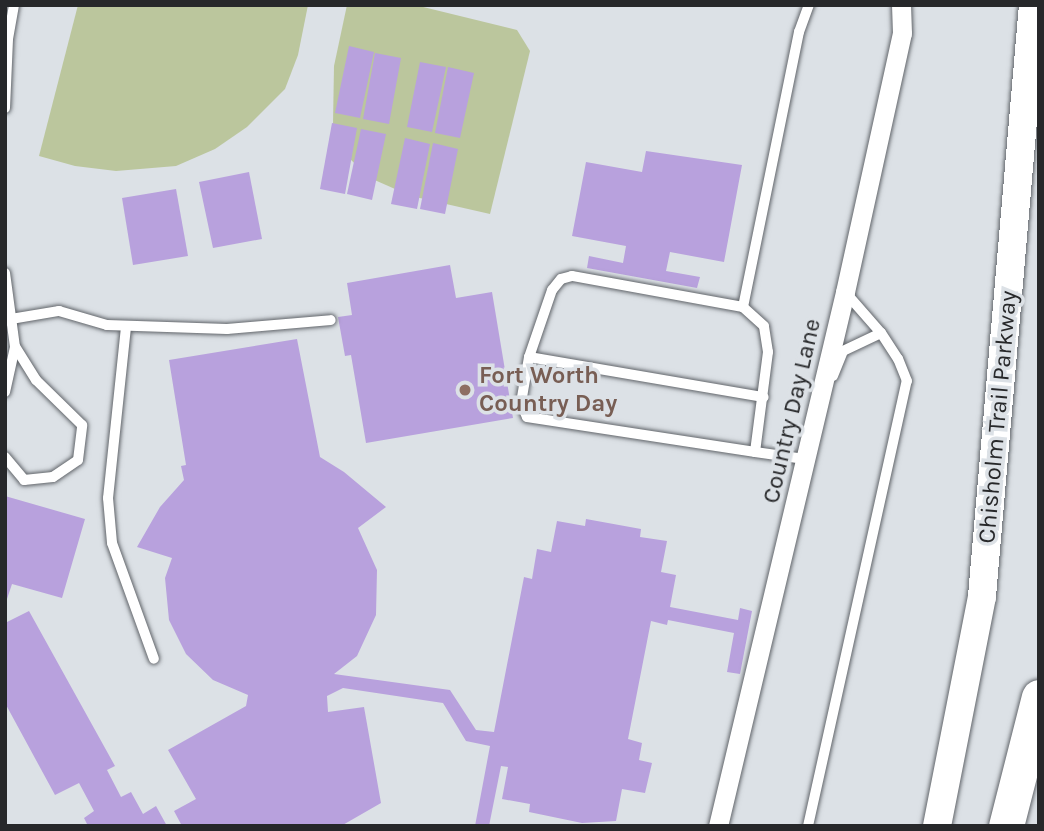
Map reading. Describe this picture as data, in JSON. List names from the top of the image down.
{
  "streets": {
    "main road": ["Chisholm Trail Parkway"],
    "street": ["Country Day Lane"]
  },
  "places": ["Fort Worth Country Day"]
}
